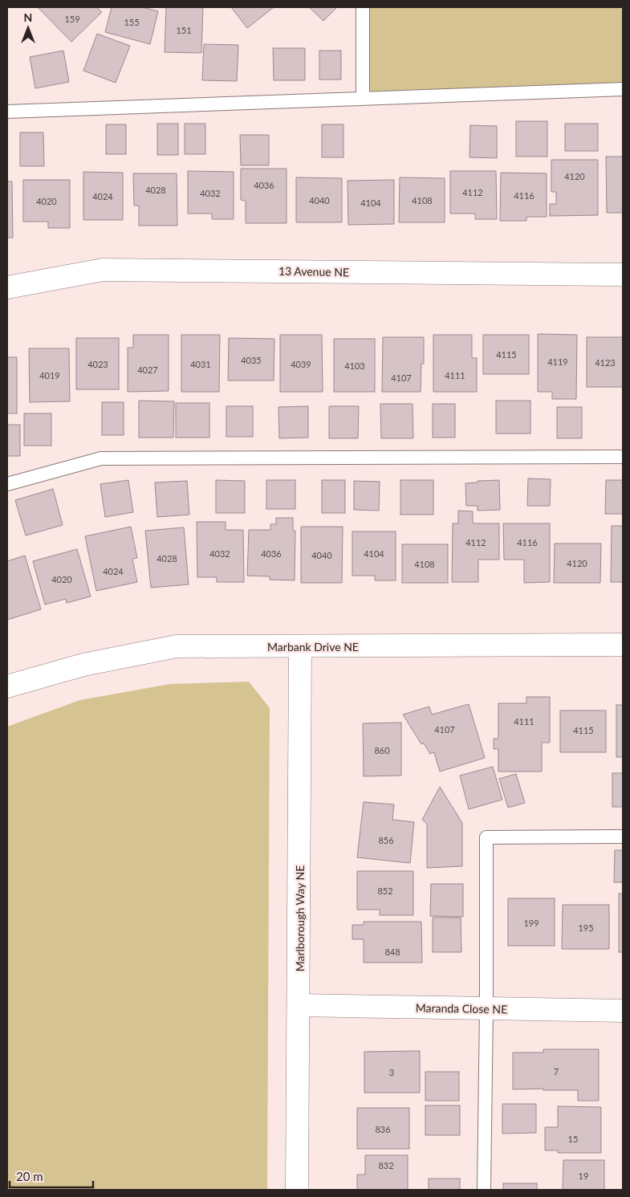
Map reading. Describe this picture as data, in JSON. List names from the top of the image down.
{
  "streets": {
    "street": [
      "13 Avenue NE",
      "Marbank Drive NE",
      "Marlborough Way NE",
      "Maranda Close NE"
    ]
  },
  "crossings": [
    ["Marbank Drive NE", "Marlborough Way NE"],
    ["Marlborough Way NE", "Maranda Close NE"]
  ],
  "house_numbers": [
    "159",
    "155",
    "151",
    "4120",
    "4036",
    "4028",
    "4112",
    "4032",
    "4116",
    "4024",
    "4040",
    "4108",
    "4020",
    "4104",
    "4115",
    "4035",
    "4119",
    "4123",
    "4023",
    "4031",
    "4039",
    "4103",
    "4027",
    "4019",
    "4111",
    "4107",
    "4112",
    "4116",
    "4032",
    "4036",
    "4104",
    "4040",
    "4028",
    "4120",
    "4108",
    "4024",
    "4020",
    "4111",
    "4107",
    "4115",
    "860",
    "856",
    "852",
    "199",
    "195",
    "848",
    "7",
    "3",
    "836",
    "15",
    "832",
    "19"
  ],
  "scale_bar": "20 m",
  "north": "top"
}
